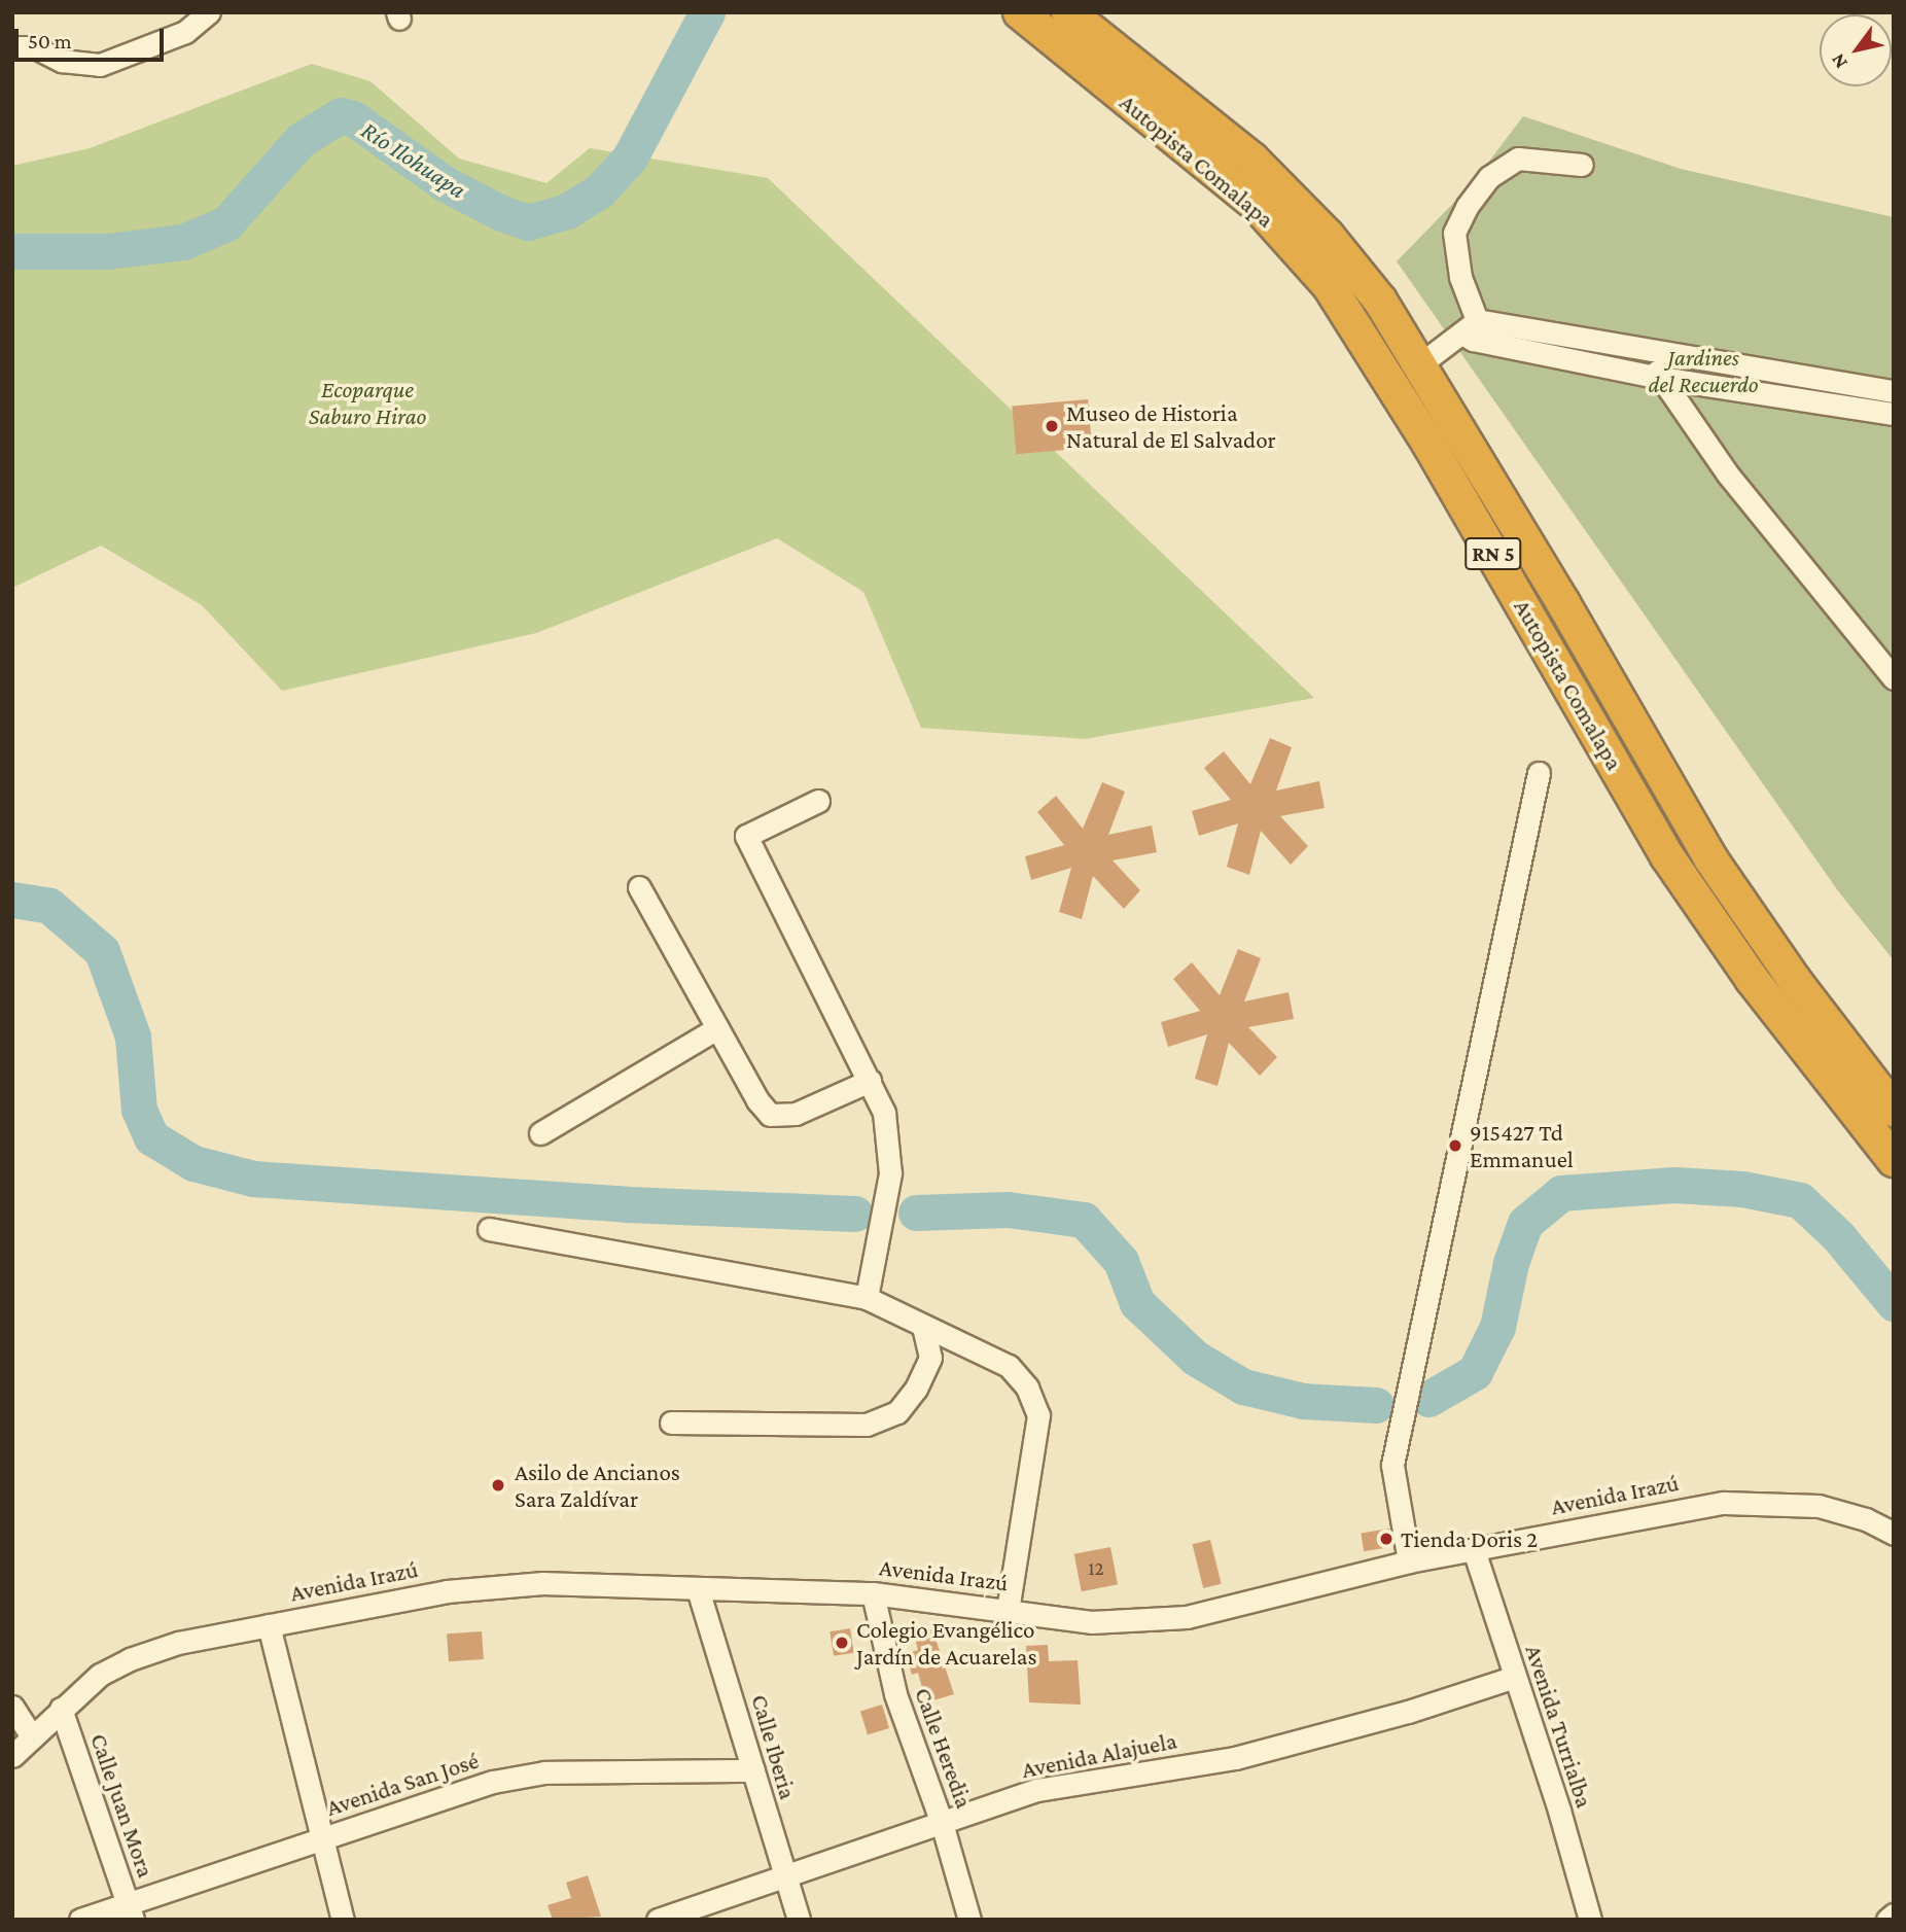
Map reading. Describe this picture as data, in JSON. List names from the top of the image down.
{
  "streets": {
    "highway": ["Autopista Comalapa", "RN 5"],
    "street": [
      "Avenida Irazú",
      "Avenida Turrialba",
      "Calle Iberia",
      "Calle Heredia",
      "Avenida Alajuela",
      "Avenida San José",
      "Calle Juan Mora"
    ]
  },
  "crossings": [
    ["Avenida Irazú", "Avenida Turrialba"],
    ["Avenida Irazú", "Calle Iberia"],
    ["Avenida Irazú", "Calle Heredia"],
    ["Avenida Irazú", "Calle Juan Mora"],
    ["Avenida Turrialba", "Avenida Alajuela"],
    ["Calle Iberia", "Avenida Alajuela"],
    ["Calle Iberia", "Avenida San José"],
    ["Calle Heredia", "Avenida Alajuela"],
    ["Avenida San José", "Calle Juan Mora"]
  ],
  "water": ["Río Ilohuapa"],
  "parks": ["Jardines del Recuerdo", "Ecoparque Saburo Hirao"],
  "places": [
    "Museo de Historia Natural de El Salvador",
    "915427 Td Emmanuel",
    "Asilo de Ancianos Sara Zaldívar",
    "Tienda Doris 2",
    "Colegio Evangélico Jardín de Acuarelas"
  ],
  "house_numbers": ["12"],
  "scale_bar": "50 m",
  "north": "bottom left"
}
